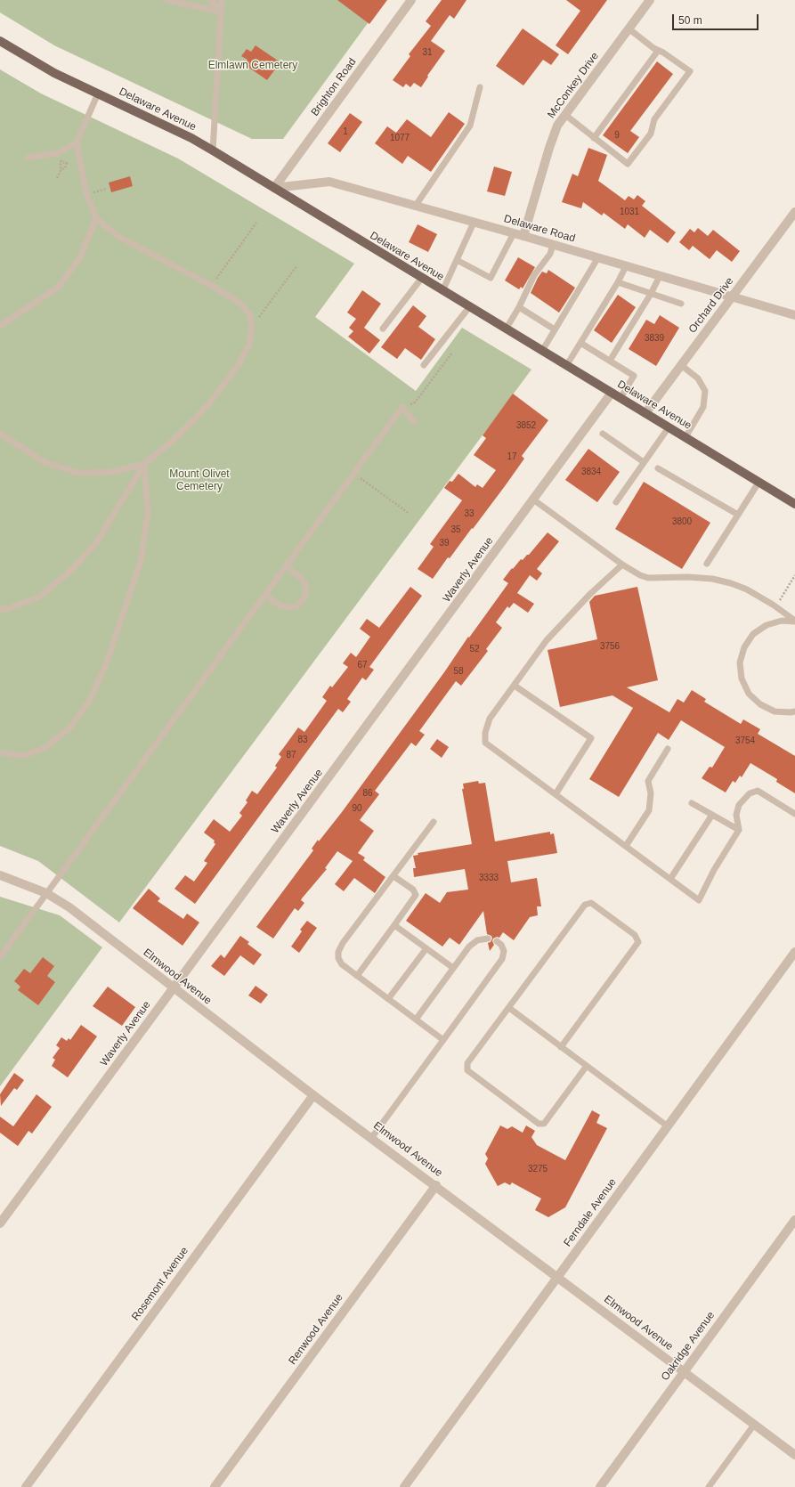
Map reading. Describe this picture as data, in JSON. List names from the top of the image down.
{
  "streets": {
    "main road": ["Delaware Avenue"],
    "street": [
      "McConkey Drive",
      "Brighton Road",
      "Delaware Road",
      "Orchard Drive",
      "Waverly Avenue",
      "Elmwood Avenue",
      "Ferndale Avenue",
      "Rosemont Avenue",
      "Renwood Avenue",
      "Oakridge Avenue"
    ]
  },
  "crossings": [
    ["McConkey Drive", "Delaware Road"],
    ["Brighton Road", "Delaware Avenue"],
    ["Brighton Road", "Delaware Road"],
    ["Delaware Avenue", "Delaware Road"],
    ["Delaware Avenue", "Orchard Drive"],
    ["Delaware Avenue", "Waverly Avenue"],
    ["Delaware Road", "Orchard Drive"],
    ["Waverly Avenue", "Elmwood Avenue"],
    ["Elmwood Avenue", "Ferndale Avenue"],
    ["Elmwood Avenue", "Rosemont Avenue"],
    ["Elmwood Avenue", "Renwood Avenue"],
    ["Elmwood Avenue", "Oakridge Avenue"]
  ],
  "parks": ["Elmlawn Cemetery", "Mount Olivet Cemetery"],
  "house_numbers": [
    "31",
    "1",
    "9",
    "1077",
    "1031",
    "3839",
    "3852",
    "17",
    "3834",
    "33",
    "3800",
    "35",
    "39",
    "3756",
    "52",
    "67",
    "58",
    "83",
    "3754",
    "87",
    "86",
    "90",
    "3333",
    "3275"
  ],
  "scale_bar": "50 m"
}
